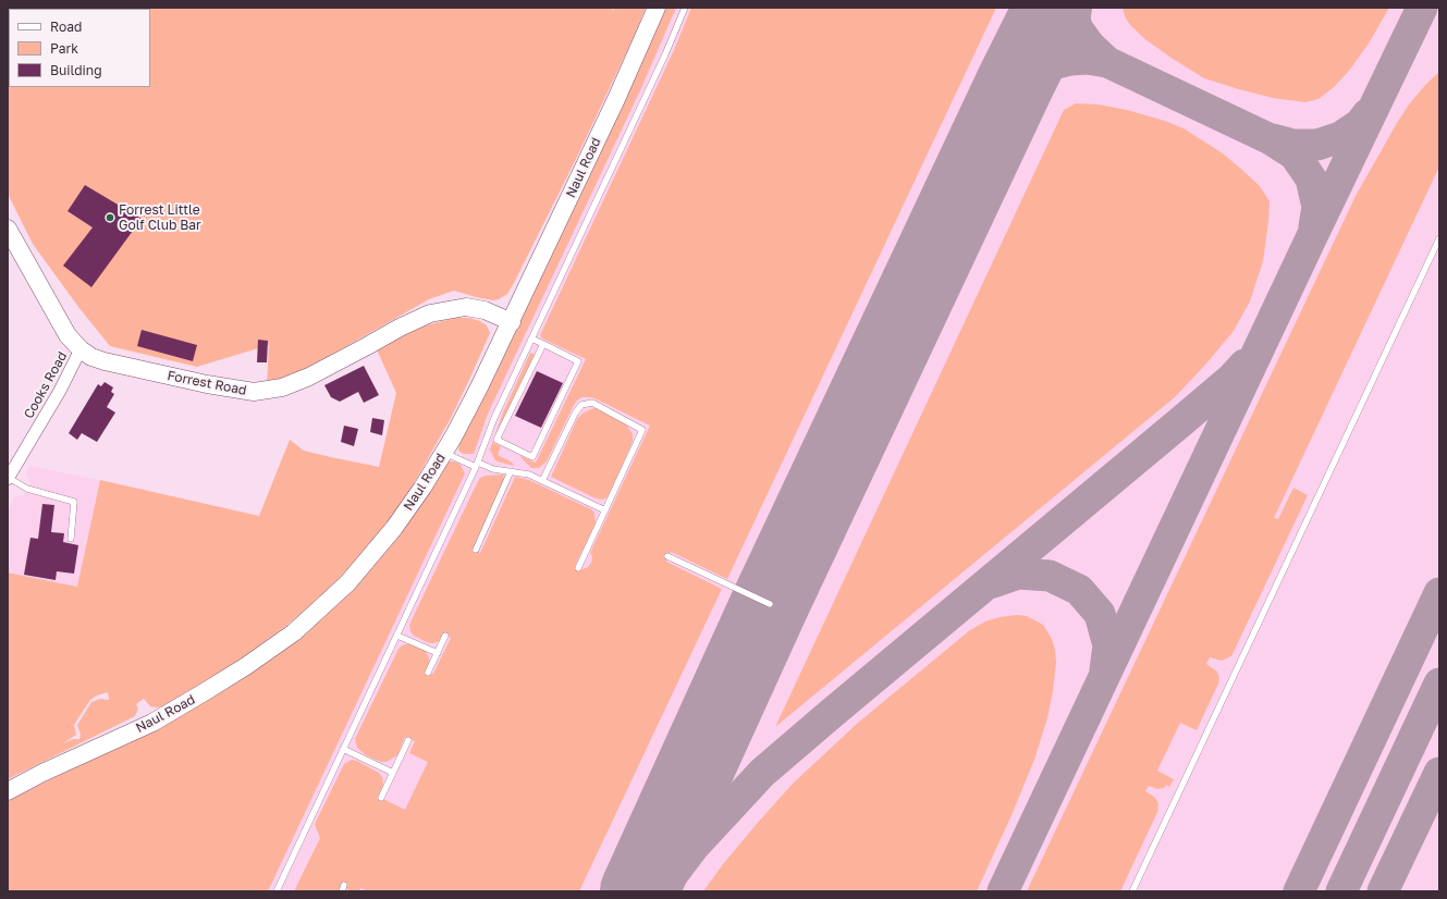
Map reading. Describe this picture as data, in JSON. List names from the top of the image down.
{
  "streets": {
    "street": ["Naul Road", "Forrest Road", "Cooks Road"]
  },
  "crossings": [
    ["Naul Road", "Forrest Road"],
    ["Forrest Road", "Cooks Road"]
  ],
  "places": ["Forrest Little Golf Club Bar"],
  "legend": ["Road", "Park", "Building"]
}
